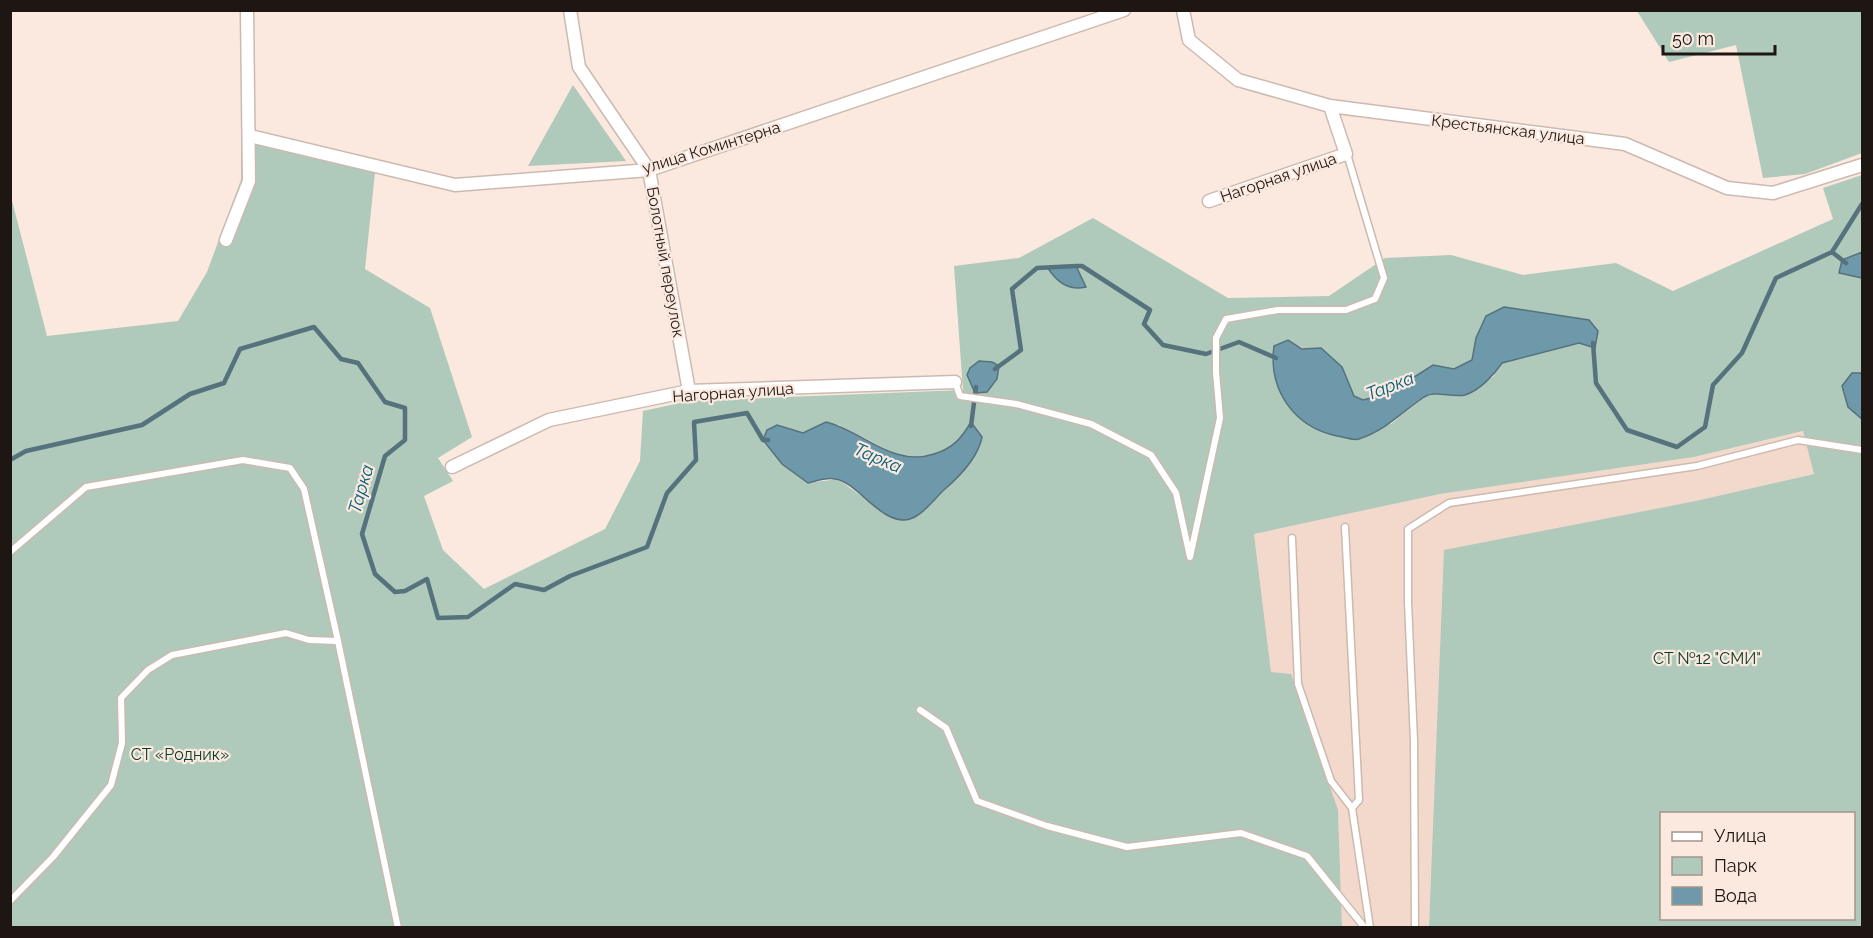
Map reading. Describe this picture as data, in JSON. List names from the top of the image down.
{
  "streets": {
    "street": [
      "Крестьянская улица",
      "улица Коминтерна",
      "Нагорная улица",
      "Болотный переулок"
    ]
  },
  "crossings": [
    ["улица Коминтерна", "Болотный переулок"],
    ["Нагорная улица", "Болотный переулок"]
  ],
  "water": ["Тарка"],
  "parks": ["СТ №12 \"СМИ\"", "СТ «Родник»"],
  "legend": ["Улица", "Парк", "Вода"],
  "scale_bar": "50 m"
}
